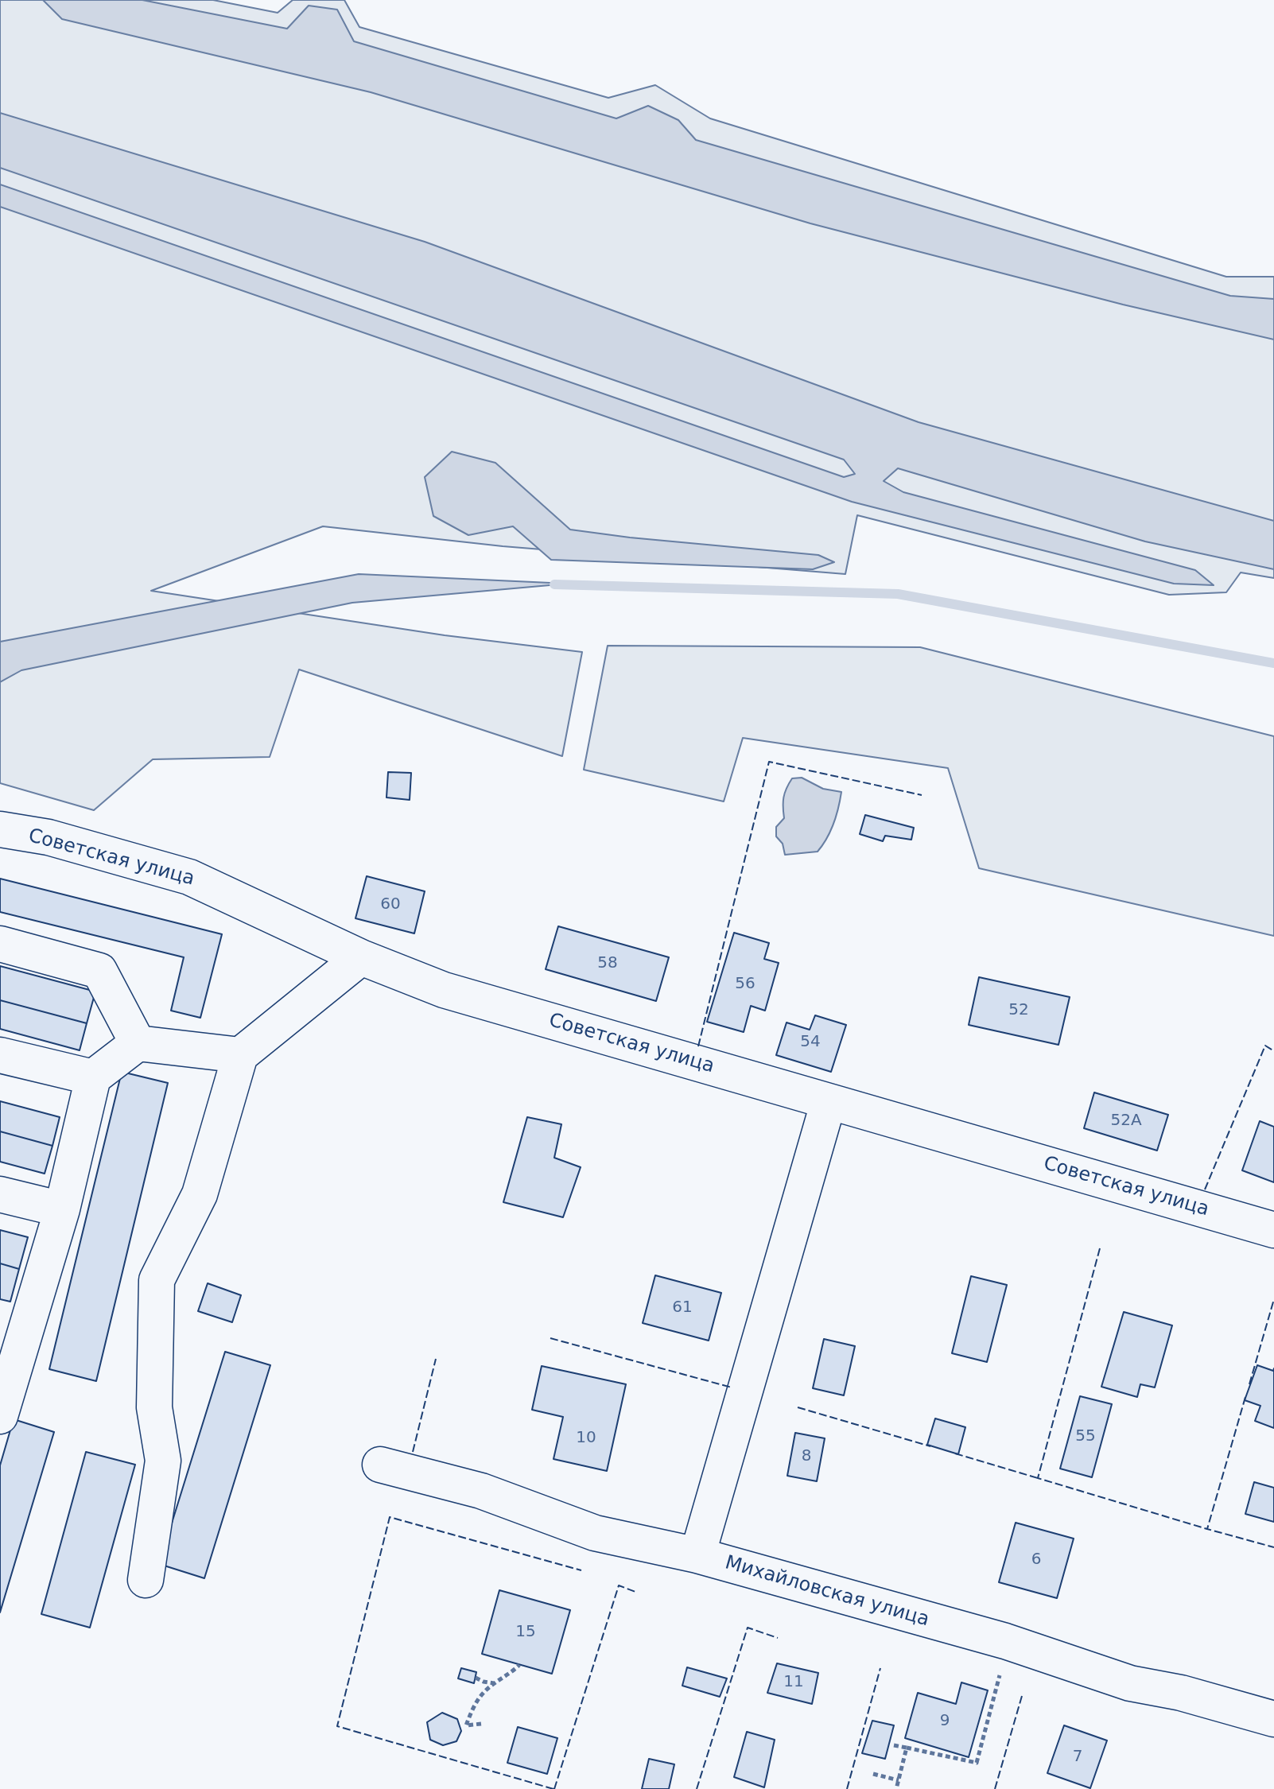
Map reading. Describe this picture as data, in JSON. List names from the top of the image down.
{
  "streets": {
    "street": ["Советская улица", "Михайловская улица"]
  },
  "house_numbers": [
    "60",
    "58",
    "56",
    "52",
    "54",
    "52А",
    "61",
    "55",
    "10",
    "8",
    "6",
    "15",
    "11",
    "9",
    "7"
  ]
}
